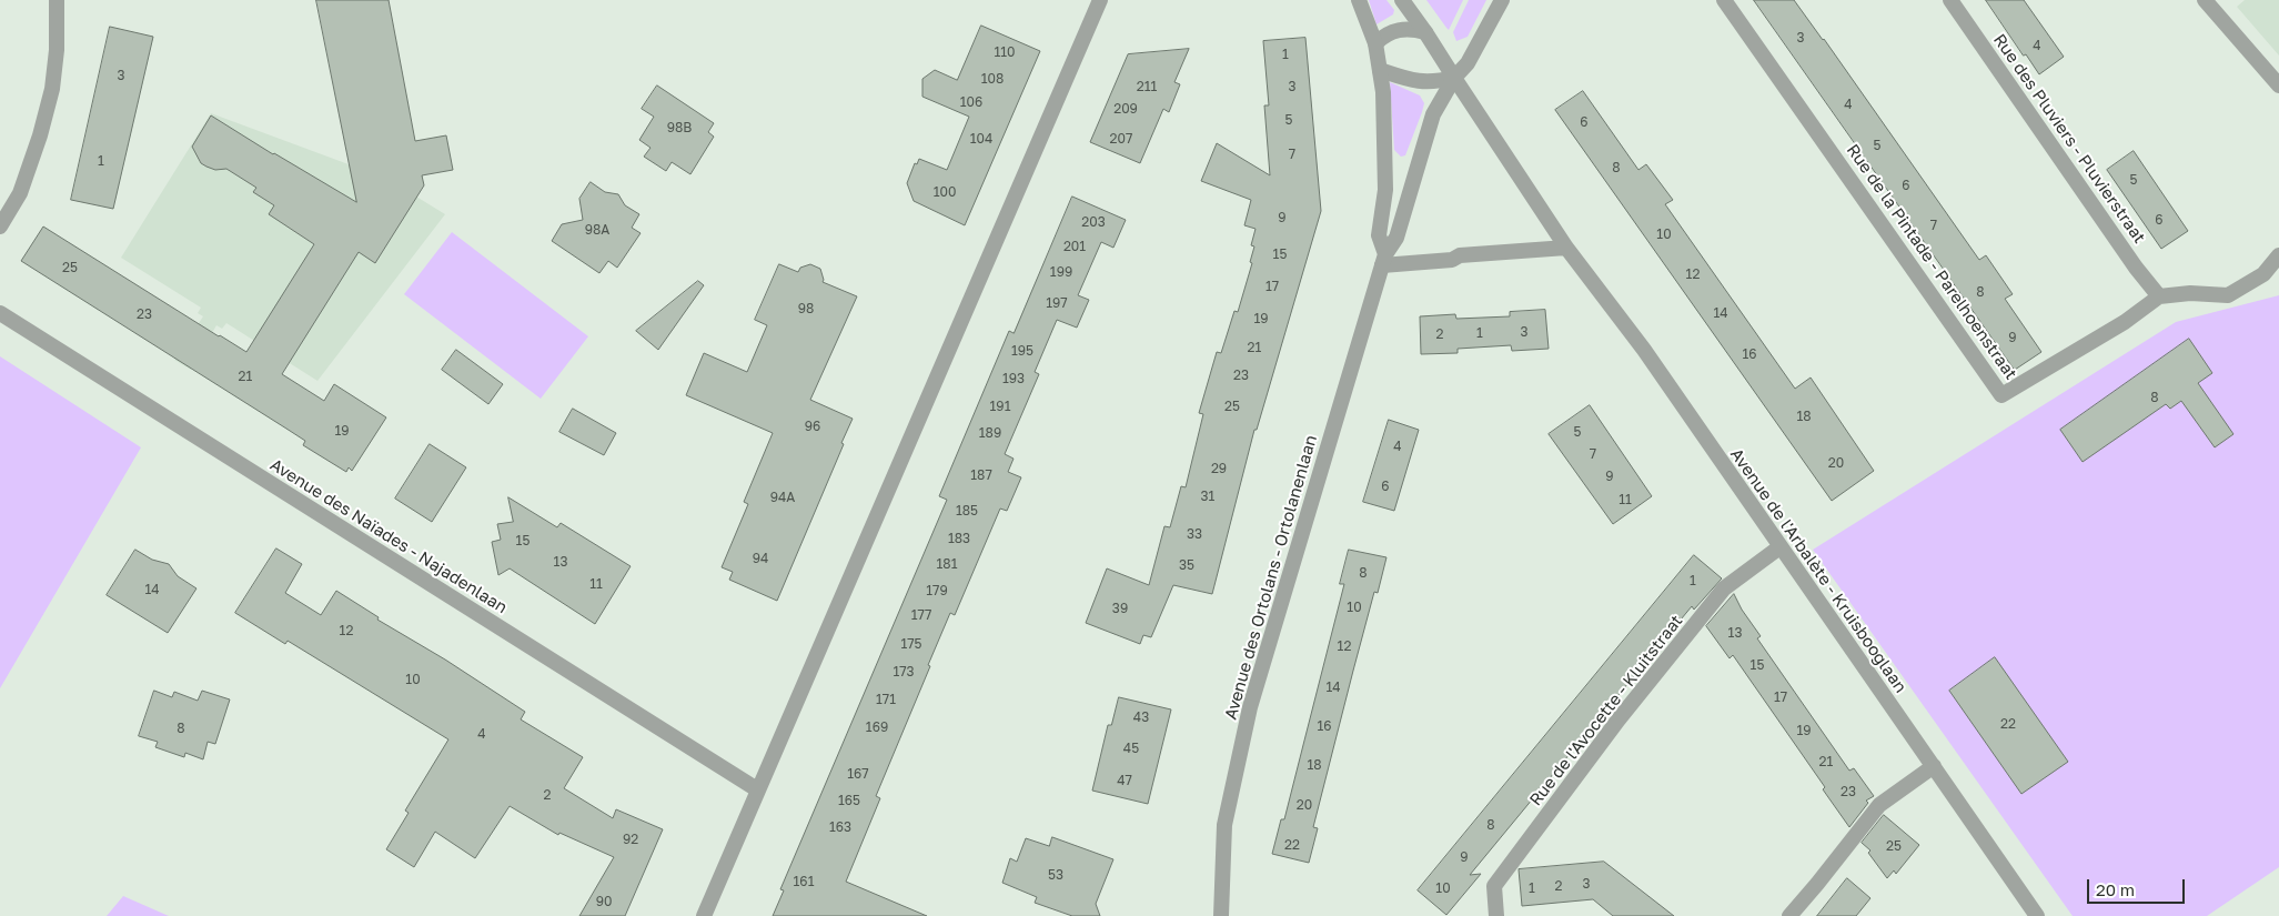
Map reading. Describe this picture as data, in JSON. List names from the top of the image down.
{
  "streets": {
    "street": [
      "Rue des Pluviers - Pluvierstraat",
      "Rue de la Pintade - Parelhoenstraat",
      "Avenue des Naïades - Najadenlaan",
      "Avenue de l'Arbalète - Kruisbooglaan",
      "Avenue des Ortolans - Ortolanenlaan",
      "Rue de l'Avocette - Kluitstraat"
    ]
  },
  "crossings": [
    ["Rue des Pluviers - Pluvierstraat", "Rue de la Pintade - Parelhoenstraat"],
    ["Avenue de l'Arbalète - Kruisbooglaan", "Avenue des Ortolans - Ortolanenlaan"],
    ["Avenue de l'Arbalète - Kruisbooglaan", "Rue de l'Avocette - Kluitstraat"]
  ],
  "house_numbers": [
    "3",
    "4",
    "110",
    "1",
    "3",
    "108",
    "211",
    "3",
    "106",
    "4",
    "209",
    "5",
    "6",
    "98B",
    "104",
    "207",
    "5",
    "7",
    "1",
    "8",
    "5",
    "6",
    "100",
    "9",
    "6",
    "203",
    "7",
    "98A",
    "10",
    "201",
    "15",
    "25",
    "199",
    "12",
    "17",
    "8",
    "197",
    "98",
    "14",
    "23",
    "19",
    "3",
    "1",
    "2",
    "9",
    "21",
    "195",
    "16",
    "23",
    "21",
    "193",
    "8",
    "191",
    "25",
    "18",
    "96",
    "19",
    "5",
    "189",
    "4",
    "7",
    "20",
    "29",
    "187",
    "9",
    "6",
    "31",
    "94A",
    "11",
    "185",
    "33",
    "183",
    "15",
    "94",
    "13",
    "181",
    "35",
    "8",
    "1",
    "11",
    "14",
    "179",
    "10",
    "39",
    "177",
    "12",
    "13",
    "175",
    "12",
    "15",
    "173",
    "10",
    "14",
    "17",
    "171",
    "43",
    "22",
    "16",
    "169",
    "8",
    "19",
    "4",
    "45",
    "21",
    "18",
    "167",
    "47",
    "23",
    "2",
    "165",
    "20",
    "8",
    "163",
    "92",
    "22",
    "25",
    "9",
    "53",
    "161",
    "3",
    "2",
    "10",
    "1",
    "90"
  ],
  "scale_bar": "20 m"
}
